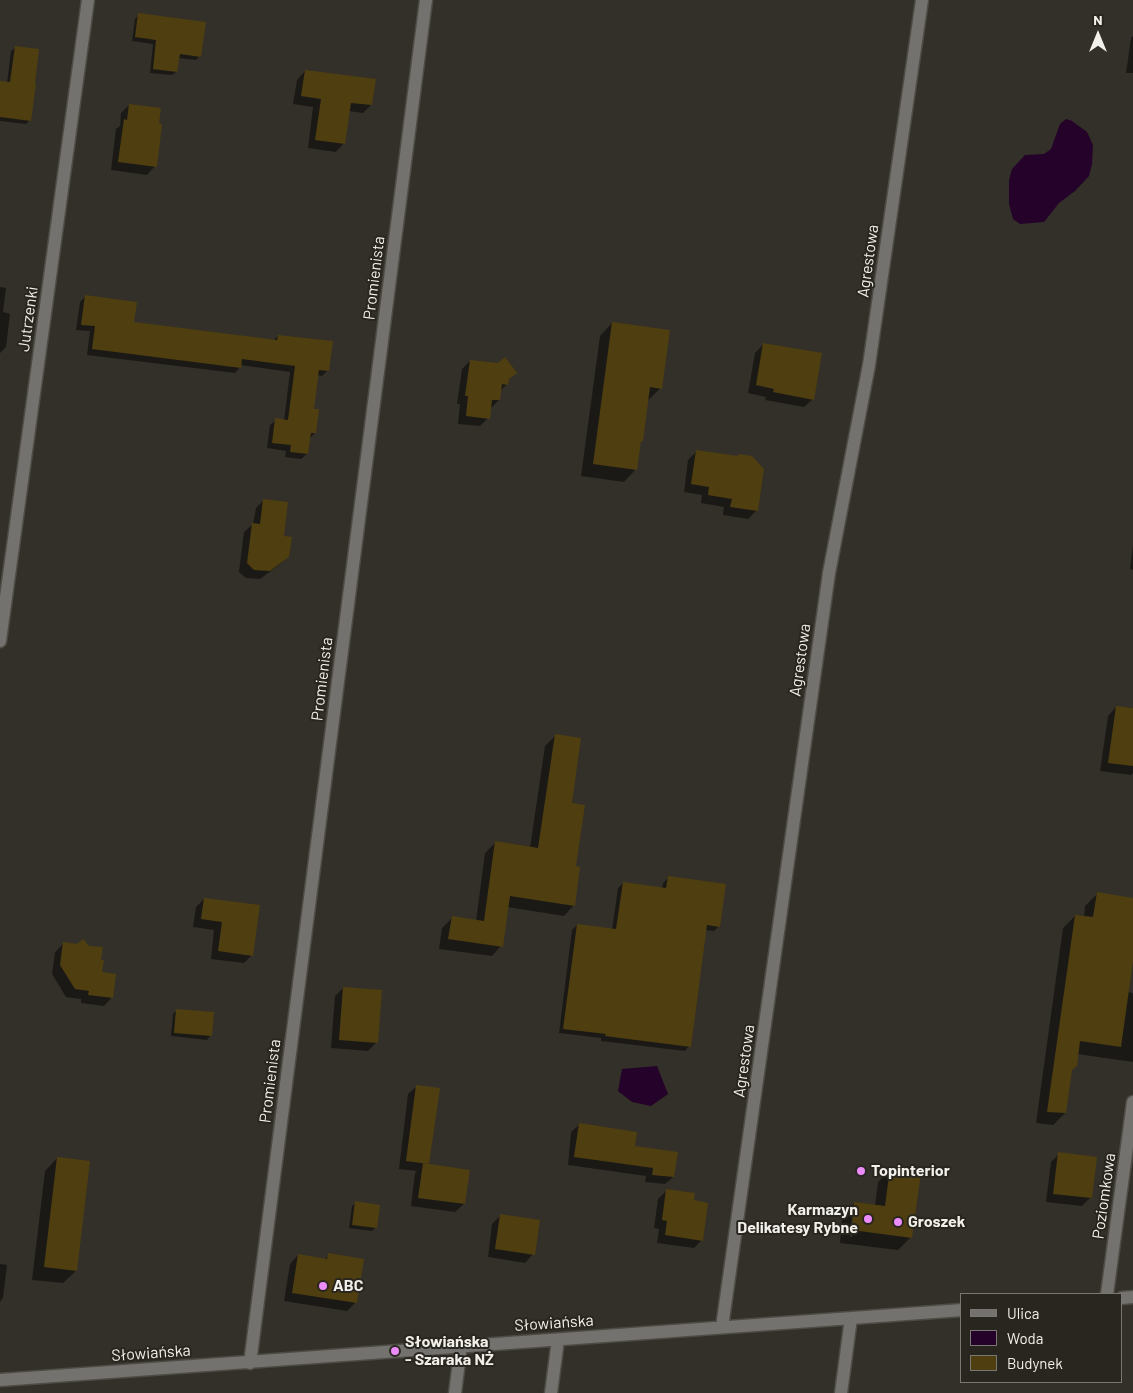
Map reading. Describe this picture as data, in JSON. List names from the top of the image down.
{
  "streets": {
    "street": [
      "Agrestowa",
      "Promienista",
      "Jutrzenki",
      "Poziomkowa",
      "Słowiańska"
    ]
  },
  "crossings": [
    ["Agrestowa", "Słowiańska"],
    ["Promienista", "Słowiańska"]
  ],
  "places": [
    "Topinterior",
    "Karmazyn Delikatesy Rybne",
    "Groszek",
    "ABC",
    "Słowiańska - Szaraka NŻ"
  ],
  "legend": ["Ulica", "Woda", "Budynek"],
  "north": "top"
}
